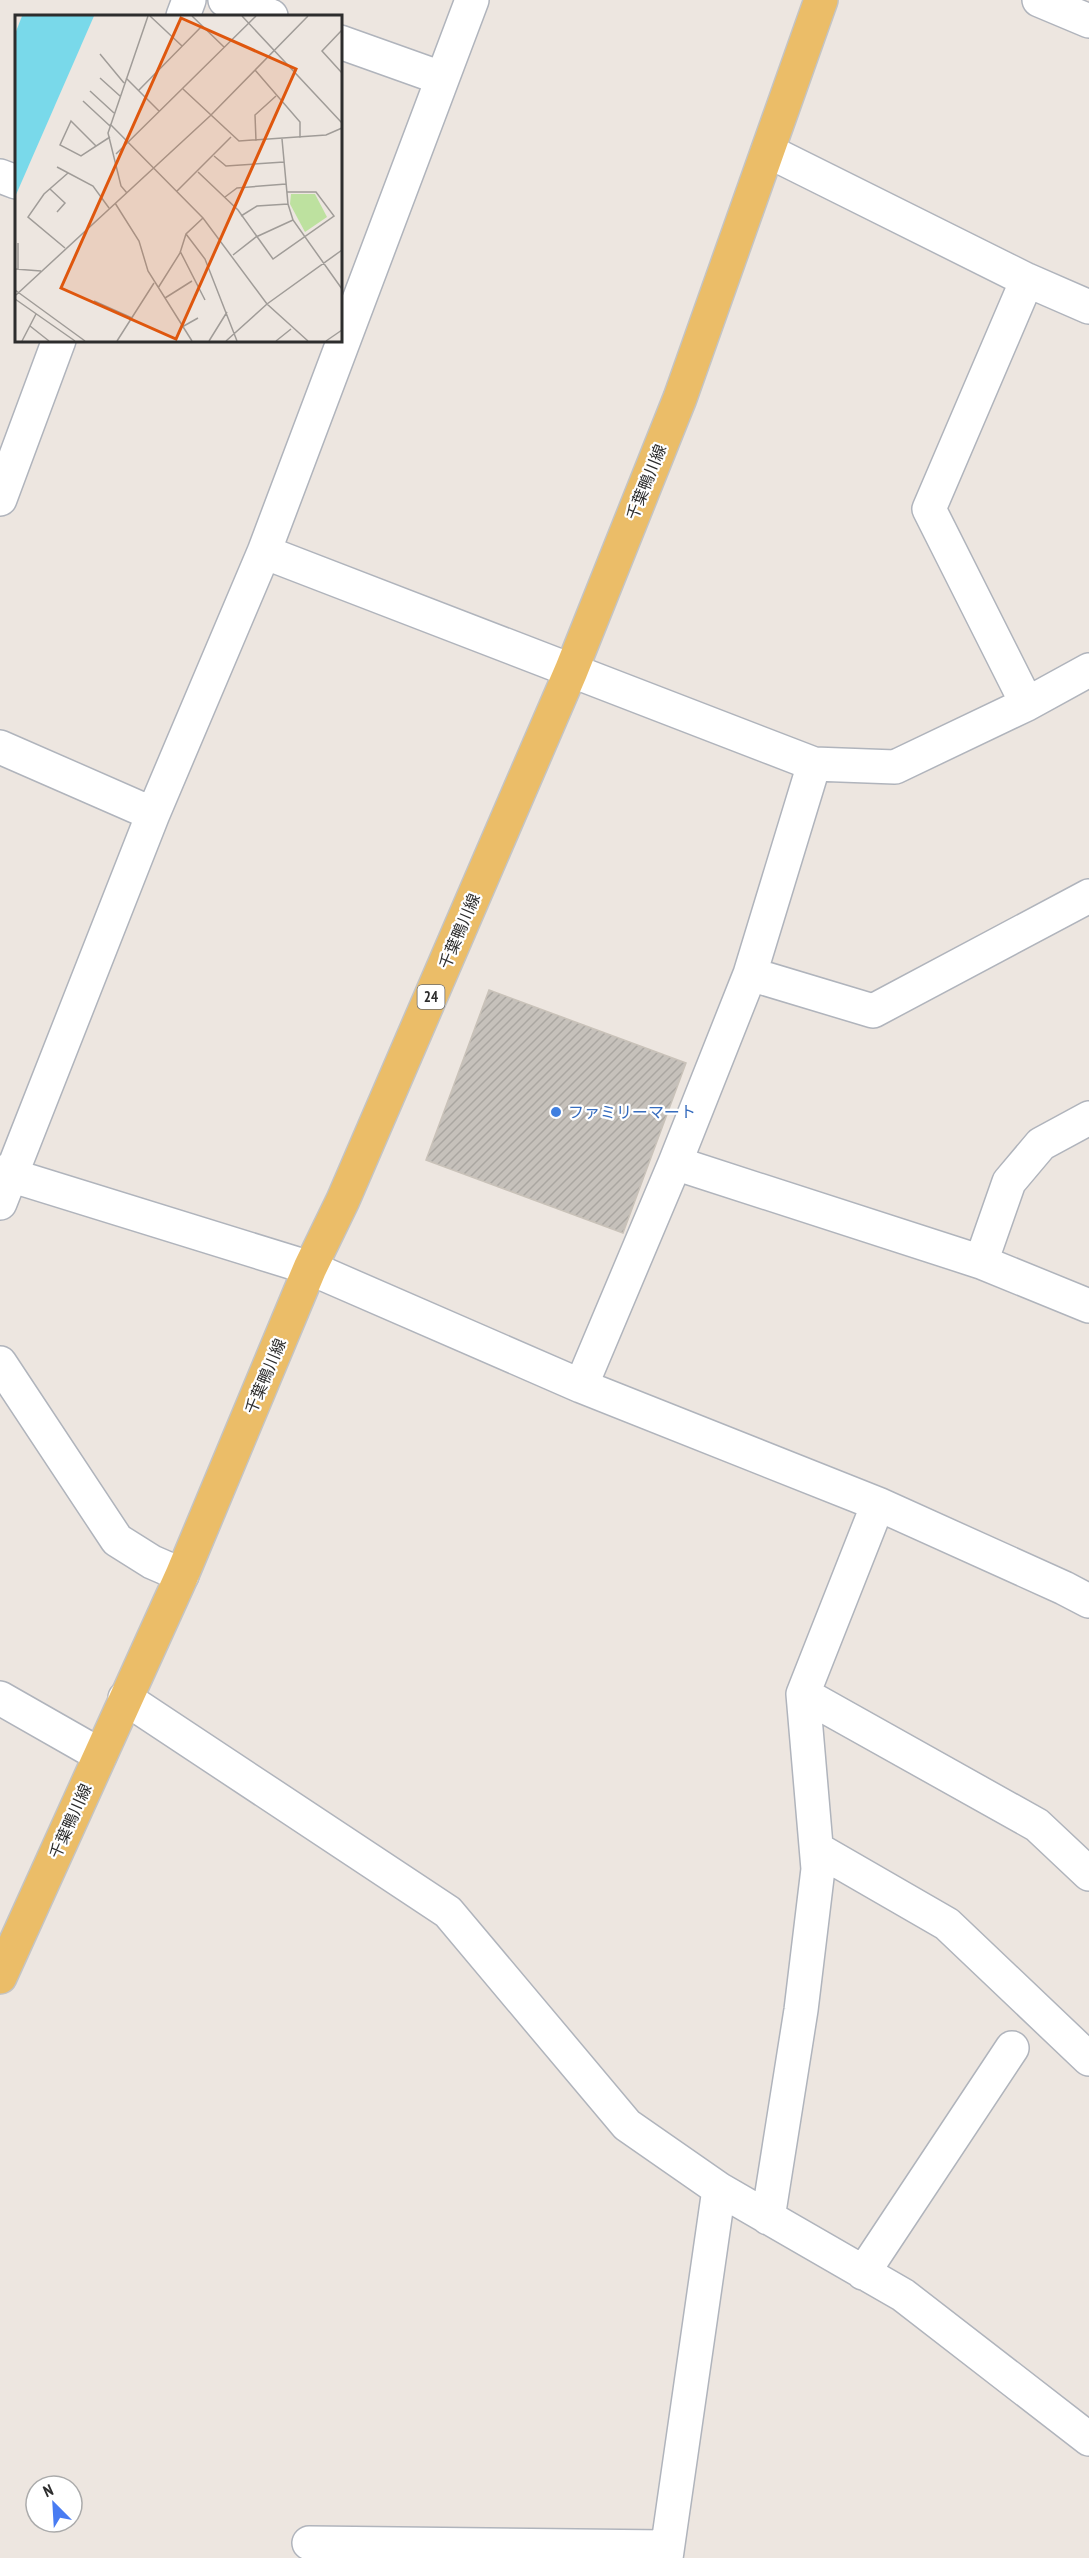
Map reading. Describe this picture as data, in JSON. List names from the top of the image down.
{
  "streets": {
    "main road": ["千葉鴨川線", "24"]
  },
  "places": ["ファミリーマート"],
  "north": "top left"
}
